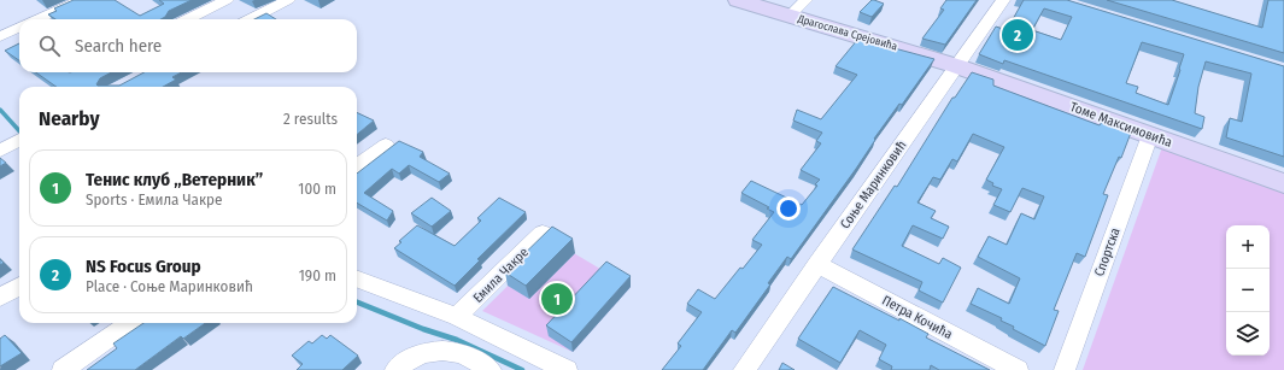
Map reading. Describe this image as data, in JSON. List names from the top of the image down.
{
  "streets": {
    "street": [
      "Драгослава Срејовића",
      "Томе Максимовића",
      "Соње Маринковић",
      "Спортска",
      "Емила Чакре",
      "Петра Кочића"
    ]
  },
  "crossings": [
    ["Драгослава Срејовића", "Томе Максимовића"],
    ["Драгослава Срејовића", "Соње Маринковић"],
    ["Томе Максимовића", "Соње Маринковић"],
    ["Томе Максимовића", "Спортска"],
    ["Соње Маринковић", "Петра Кочића"]
  ],
  "page": {
    "pins": ["2", "1"],
    "search": "Search here",
    "heading": ["Nearby", "2 results"],
    "list": [
      {
        "mark": "1",
        "name": "Тенис клуб „Ветерник”",
        "note": "Sports · Емила Чакре",
        "value": "100 m"
      },
      {
        "mark": "2",
        "name": "NS Focus Group",
        "note": "Place · Соње Маринковић",
        "value": "190 m"
      }
    ],
    "map_buttons": ["+", "−"]
  }
}
